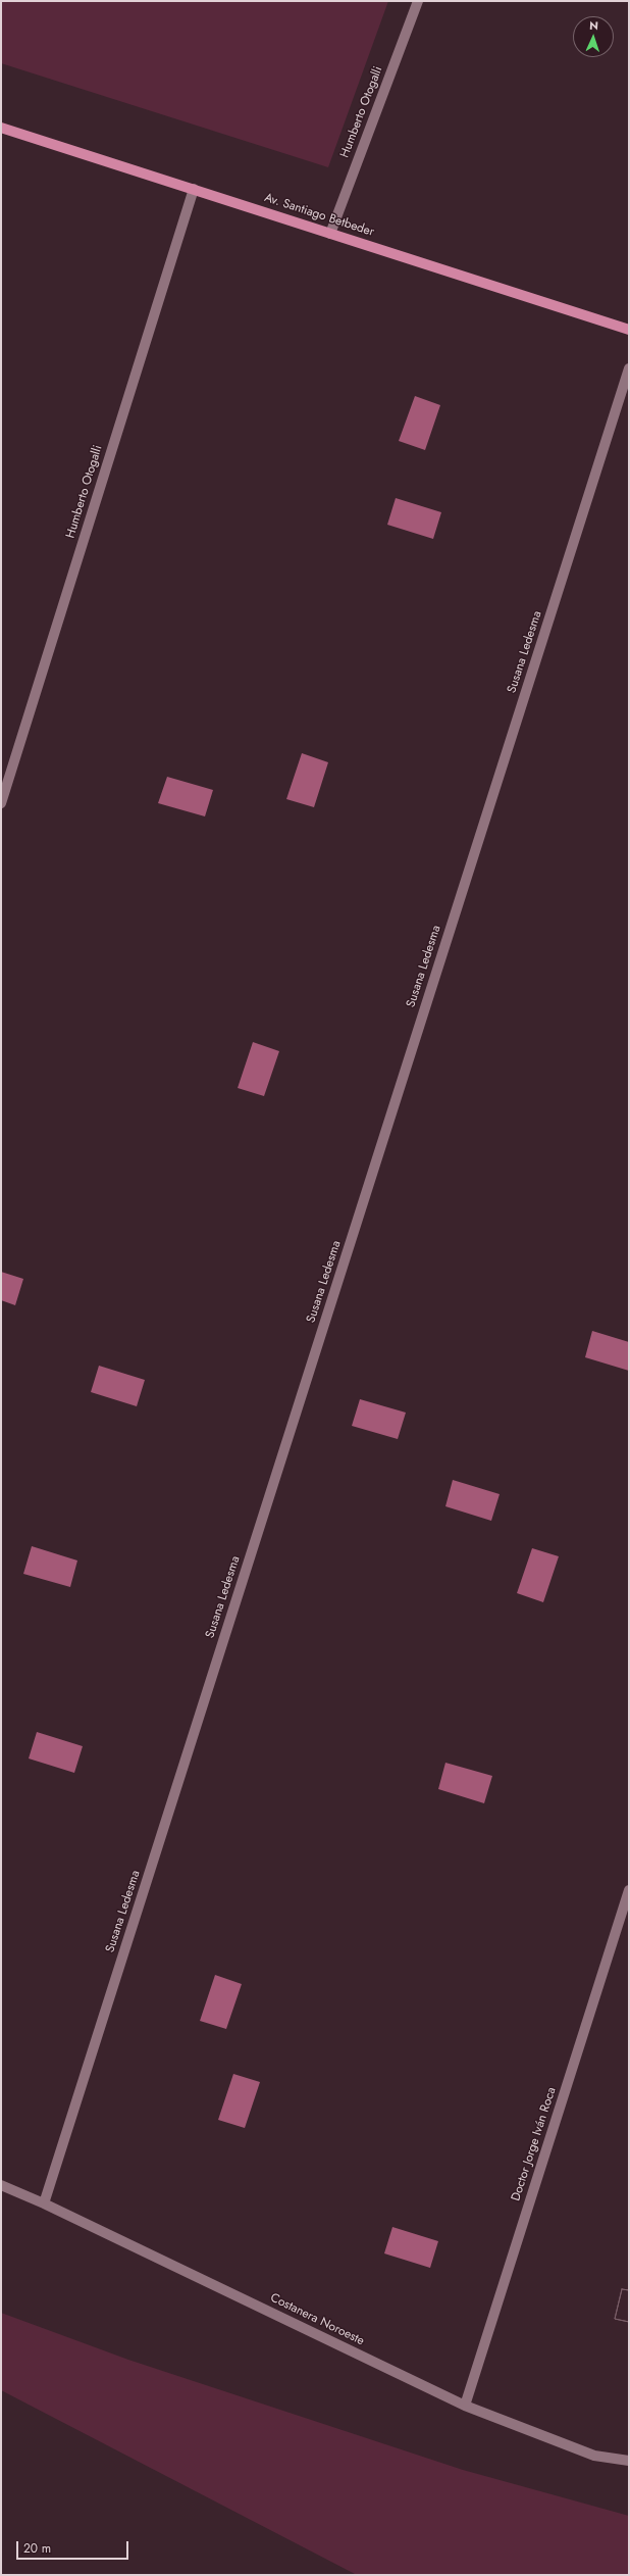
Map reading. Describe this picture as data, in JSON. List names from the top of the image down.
{
  "streets": {
    "main road": ["Av. Santiago Betbeder"],
    "street": [
      "Humberto Otogalli",
      "Susana Ledesma",
      "Doctor Jorge Iván Roca",
      "Costanera Noroeste"
    ]
  },
  "crossings": [
    ["Humberto Otogalli", "Av. Santiago Betbeder"],
    ["Susana Ledesma", "Costanera Noroeste"],
    ["Doctor Jorge Iván Roca", "Costanera Noroeste"]
  ],
  "scale_bar": "20 m",
  "north": "top"
}
